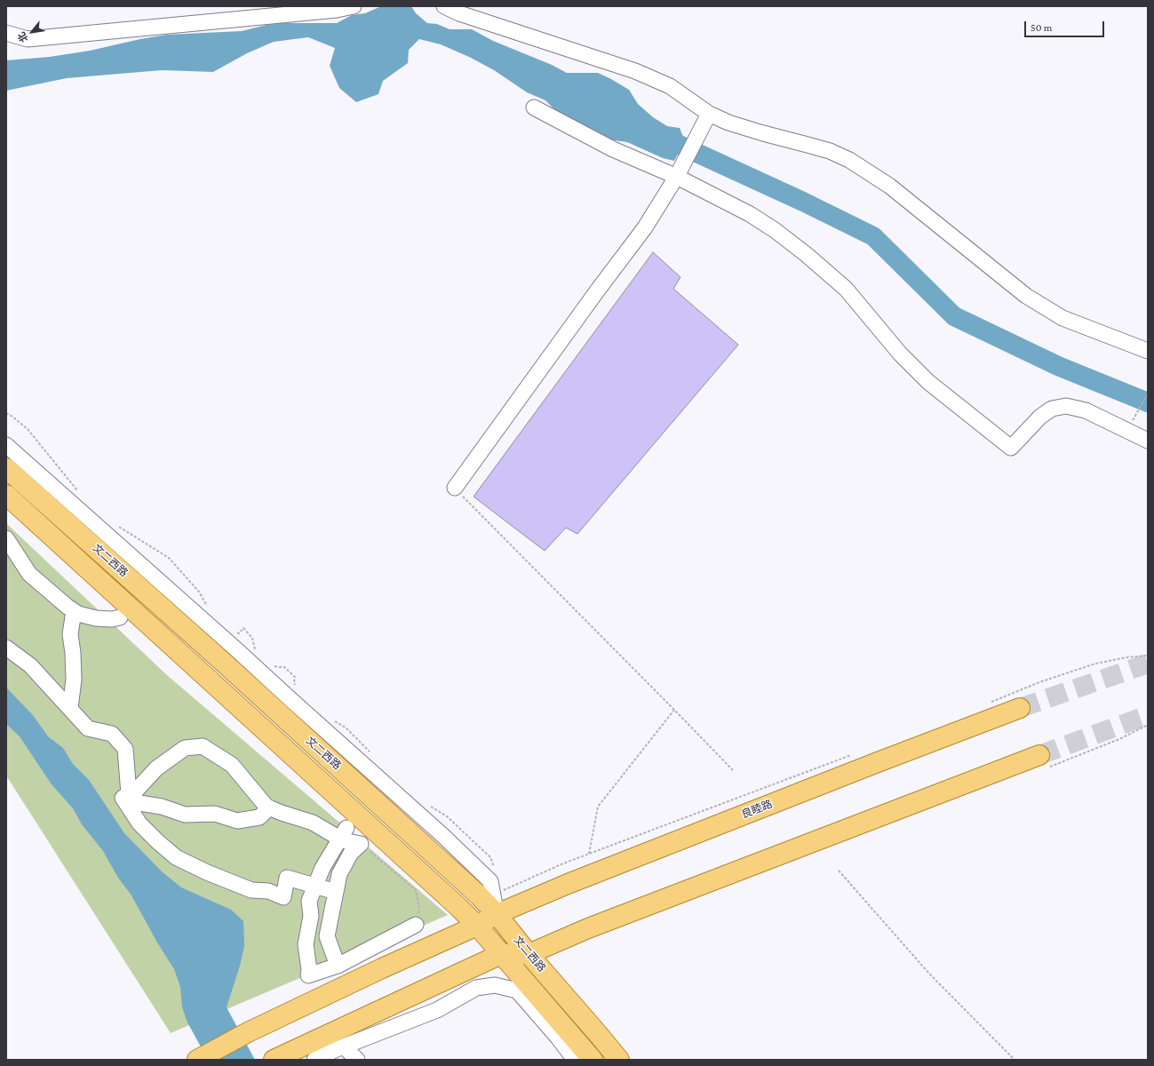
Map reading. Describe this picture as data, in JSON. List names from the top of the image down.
{
  "streets": {
    "main road": ["文二西路", "良睦路"]
  },
  "crossings": [
    ["文二西路", "良睦路"]
  ],
  "scale_bar": "50 m",
  "north": "bottom left"
}
